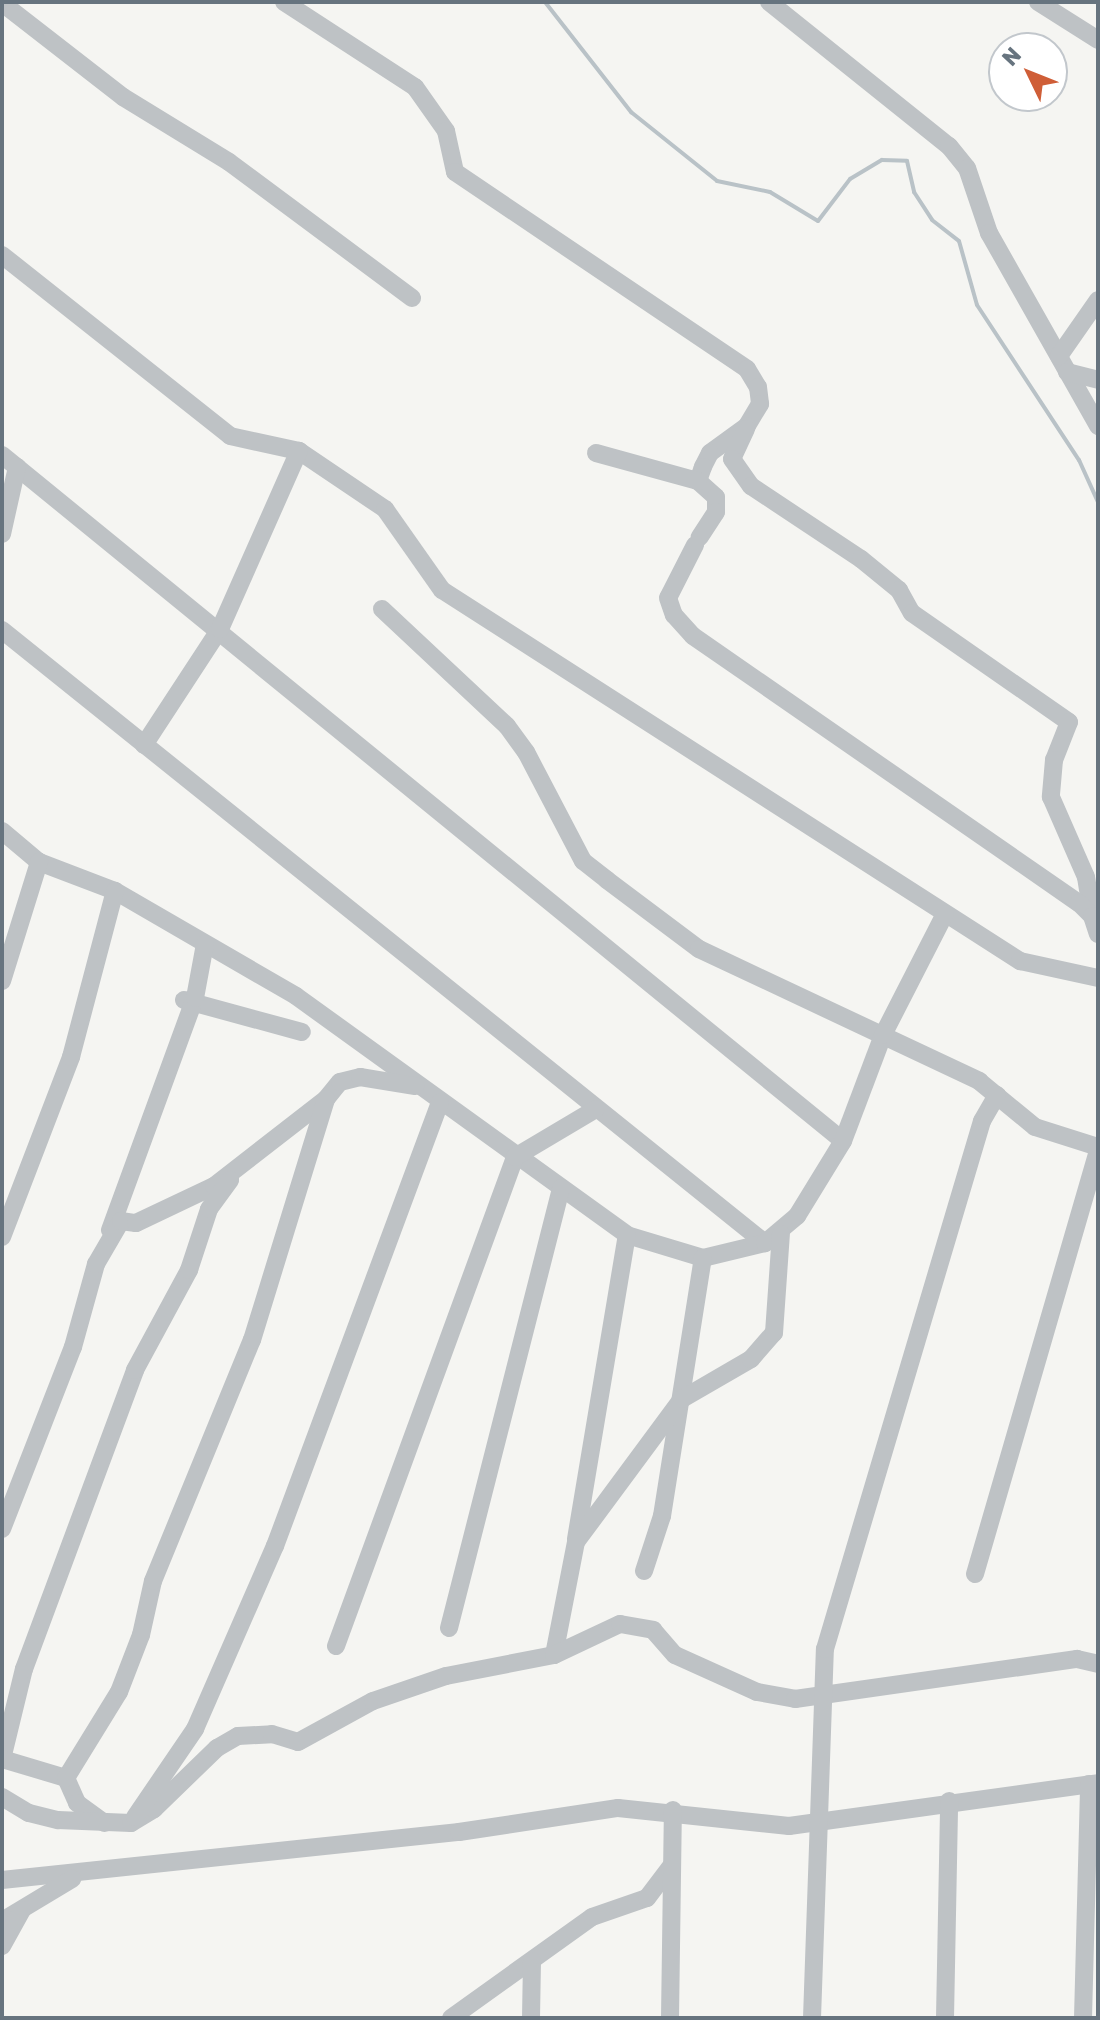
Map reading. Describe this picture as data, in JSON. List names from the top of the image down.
{
  "north": "top left"
}
